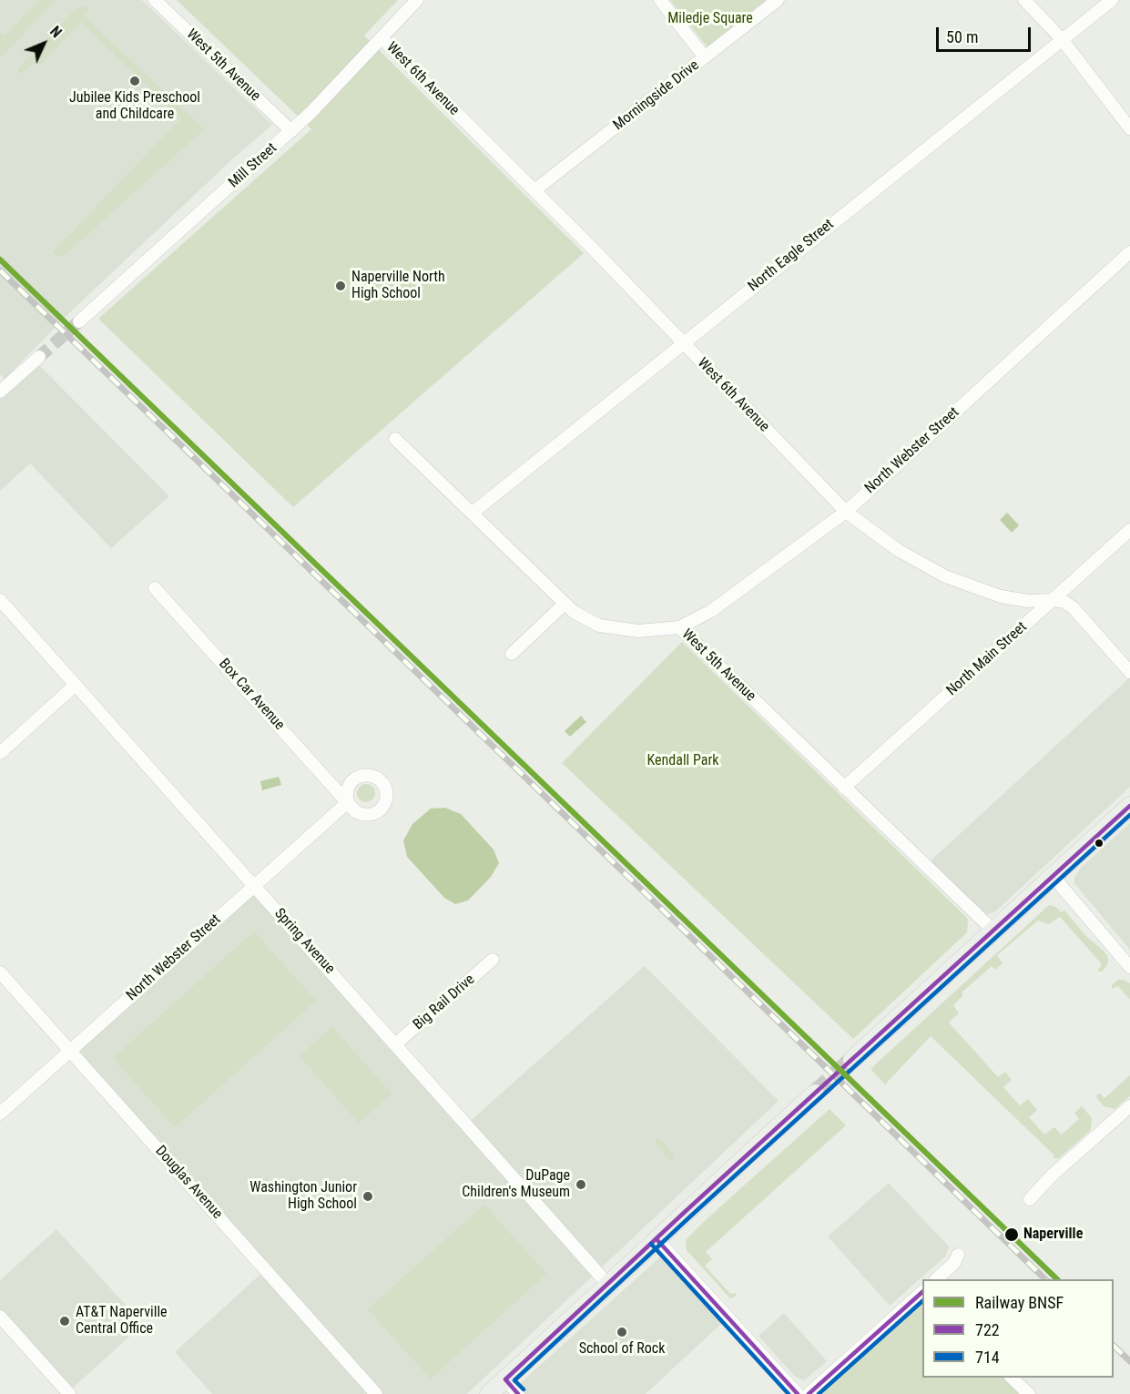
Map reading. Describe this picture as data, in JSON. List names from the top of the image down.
{
  "streets": {
    "street": [
      "West 5th Avenue",
      "West 6th Avenue",
      "Morningside Drive",
      "Mill Street",
      "North Eagle Street",
      "North Webster Street",
      "North Main Street",
      "Box Car Avenue",
      "Spring Avenue",
      "Big Rail Drive",
      "Douglas Avenue"
    ]
  },
  "crossings": [
    ["West 5th Avenue", "Mill Street"],
    ["West 5th Avenue", "North Eagle Street"],
    ["West 5th Avenue", "North Webster Street"],
    ["West 5th Avenue", "North Main Street"],
    ["West 6th Avenue", "Morningside Drive"],
    ["West 6th Avenue", "Mill Street"],
    ["West 6th Avenue", "North Eagle Street"],
    ["West 6th Avenue", "North Webster Street"],
    ["West 6th Avenue", "North Main Street"],
    ["North Webster Street", "Box Car Avenue"],
    ["North Webster Street", "Spring Avenue"],
    ["North Webster Street", "Douglas Avenue"],
    ["Spring Avenue", "Big Rail Drive"]
  ],
  "parks": ["Miledje Square", "Kendall Park"],
  "places": [
    "Jubilee Kids Preschool and Childcare",
    "Naperville North High School",
    "DuPage Children's Museum",
    "Washington Junior High School",
    "Naperville",
    "AT&T Naperville Central Office",
    "School of Rock"
  ],
  "lines": ["rail line BNSF", "transit line 722", "transit line 714"],
  "legend": ["Railway BNSF", "722", "714"],
  "scale_bar": "50 m",
  "north": "top right"
}
